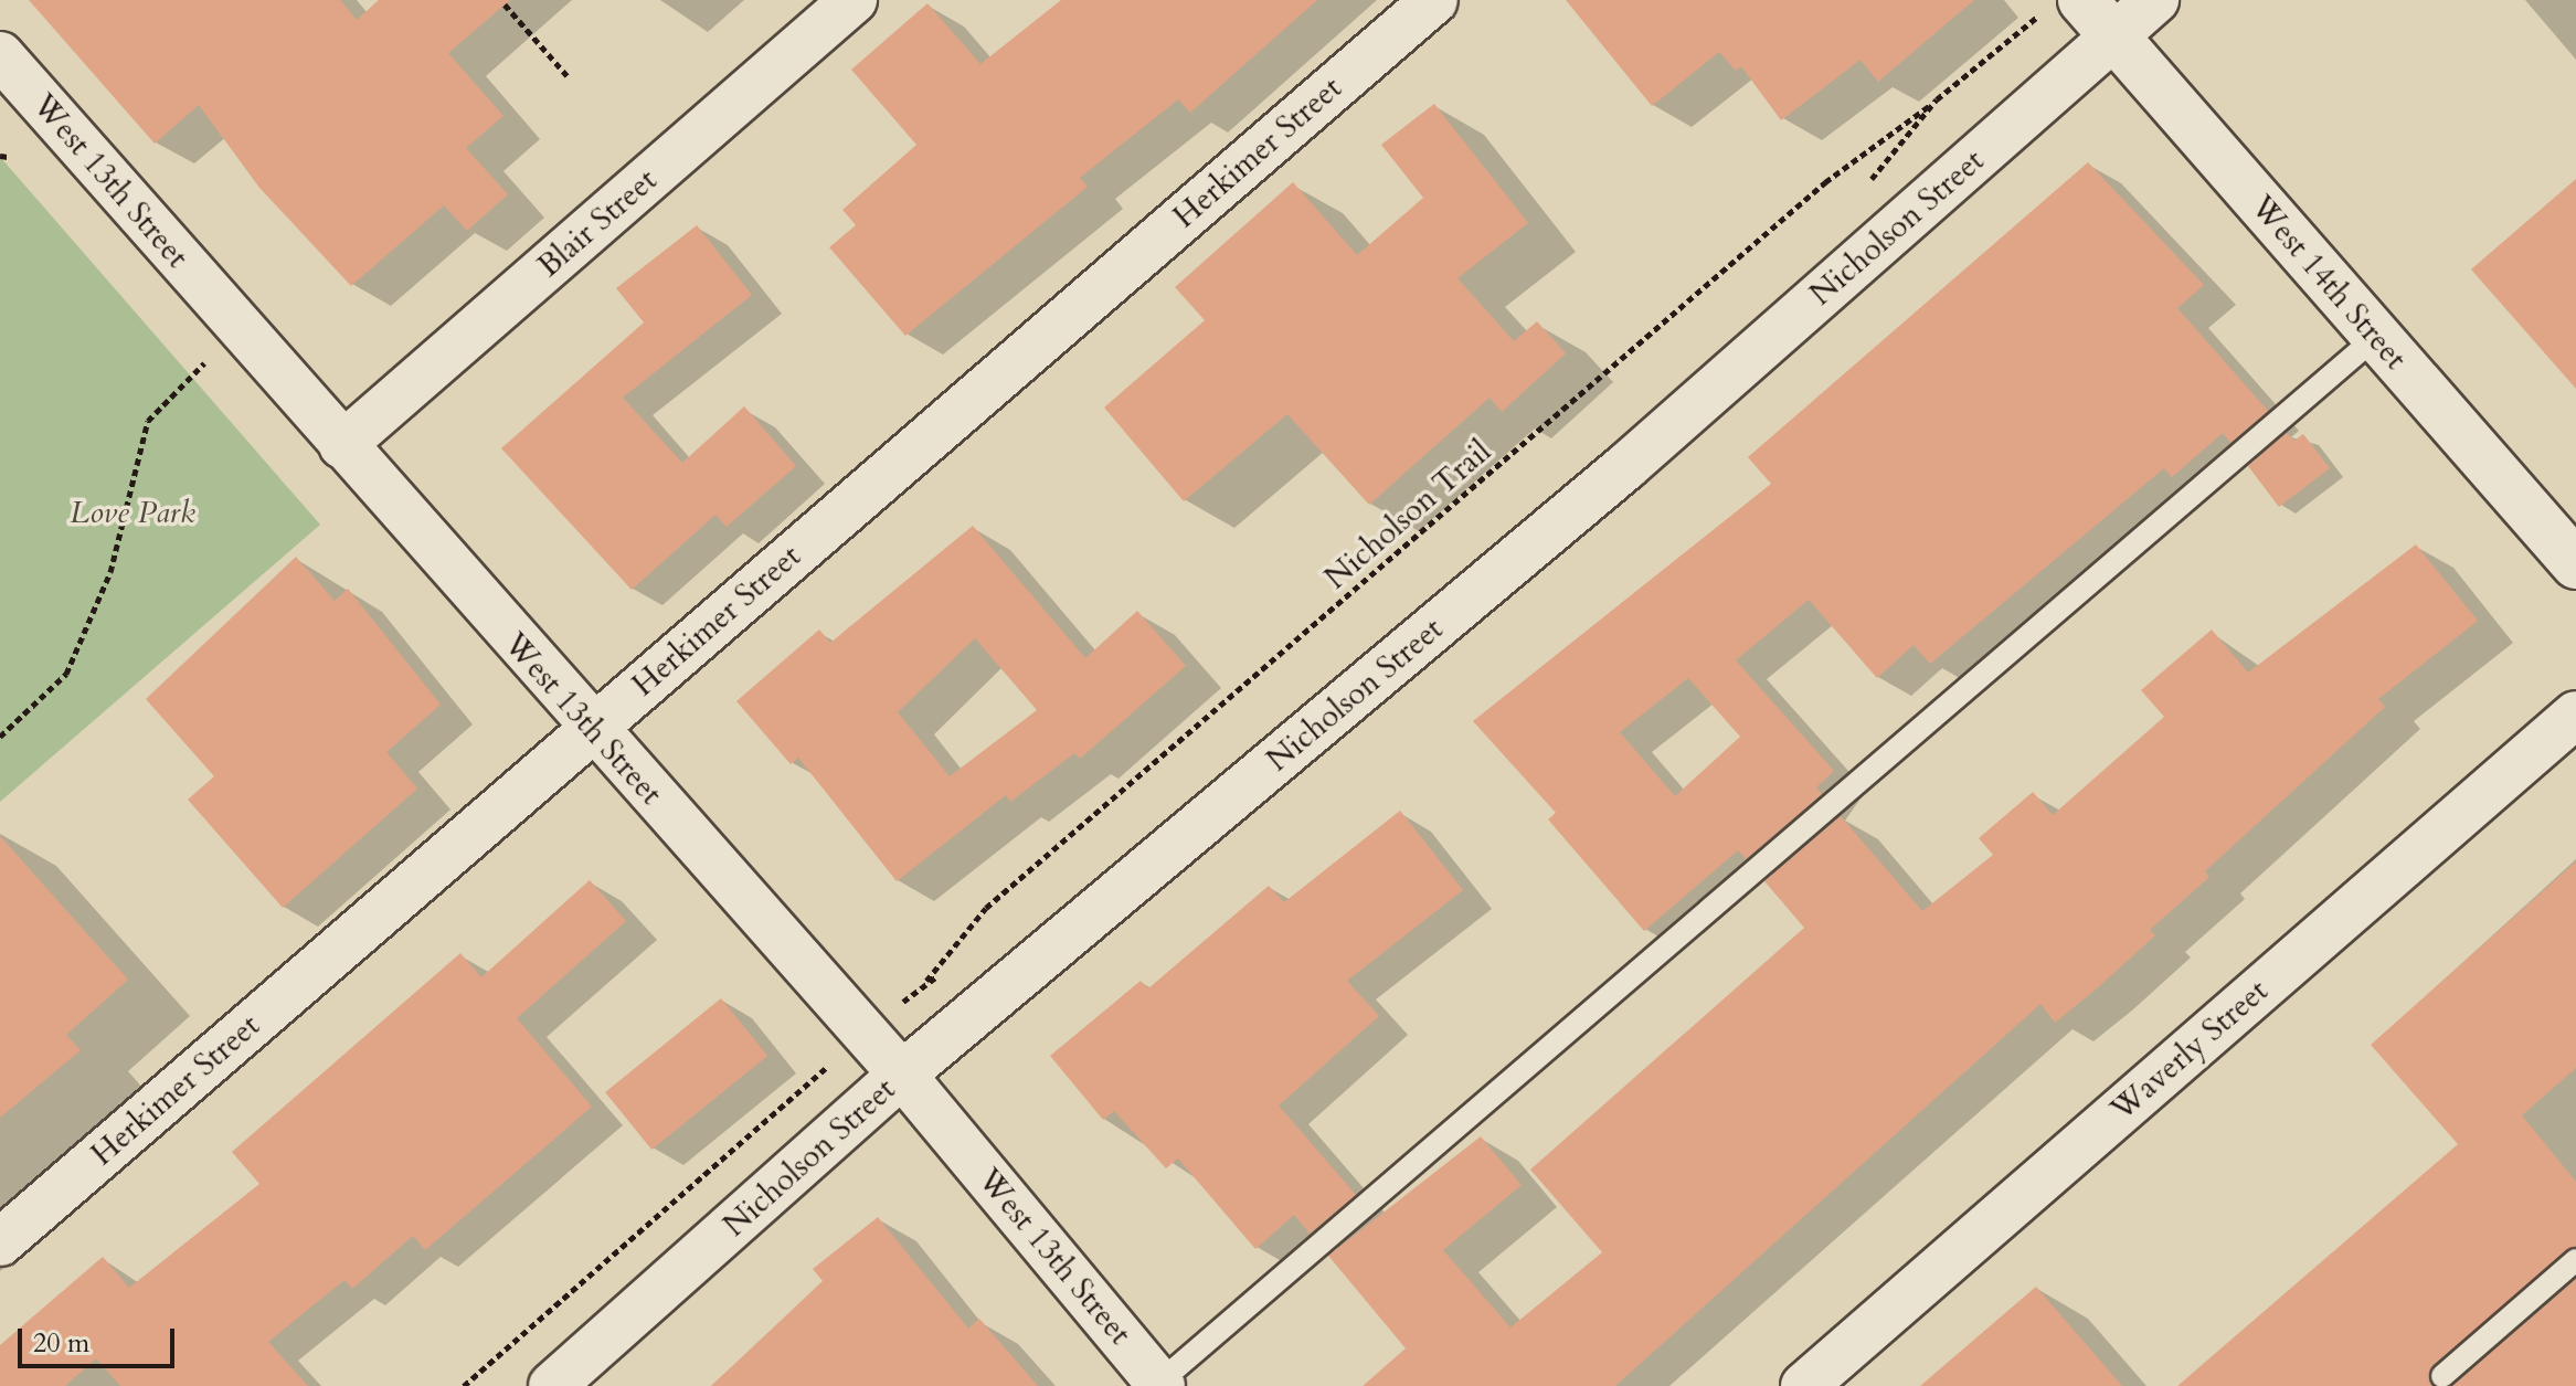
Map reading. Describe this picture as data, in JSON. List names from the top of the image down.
{
  "streets": {
    "street": [
      "Herkimer Street",
      "West 13th Street",
      "Blair Street",
      "Nicholson Street",
      "West 14th Street",
      "Waverly Street"
    ],
    "path": ["Nicholson Trail"]
  },
  "crossings": [
    ["Herkimer Street", "West 13th Street"],
    ["West 13th Street", "Blair Street"],
    ["West 13th Street", "Nicholson Street"],
    ["Nicholson Street", "West 14th Street"]
  ],
  "parks": ["Love Park"],
  "scale_bar": "20 m"
}
